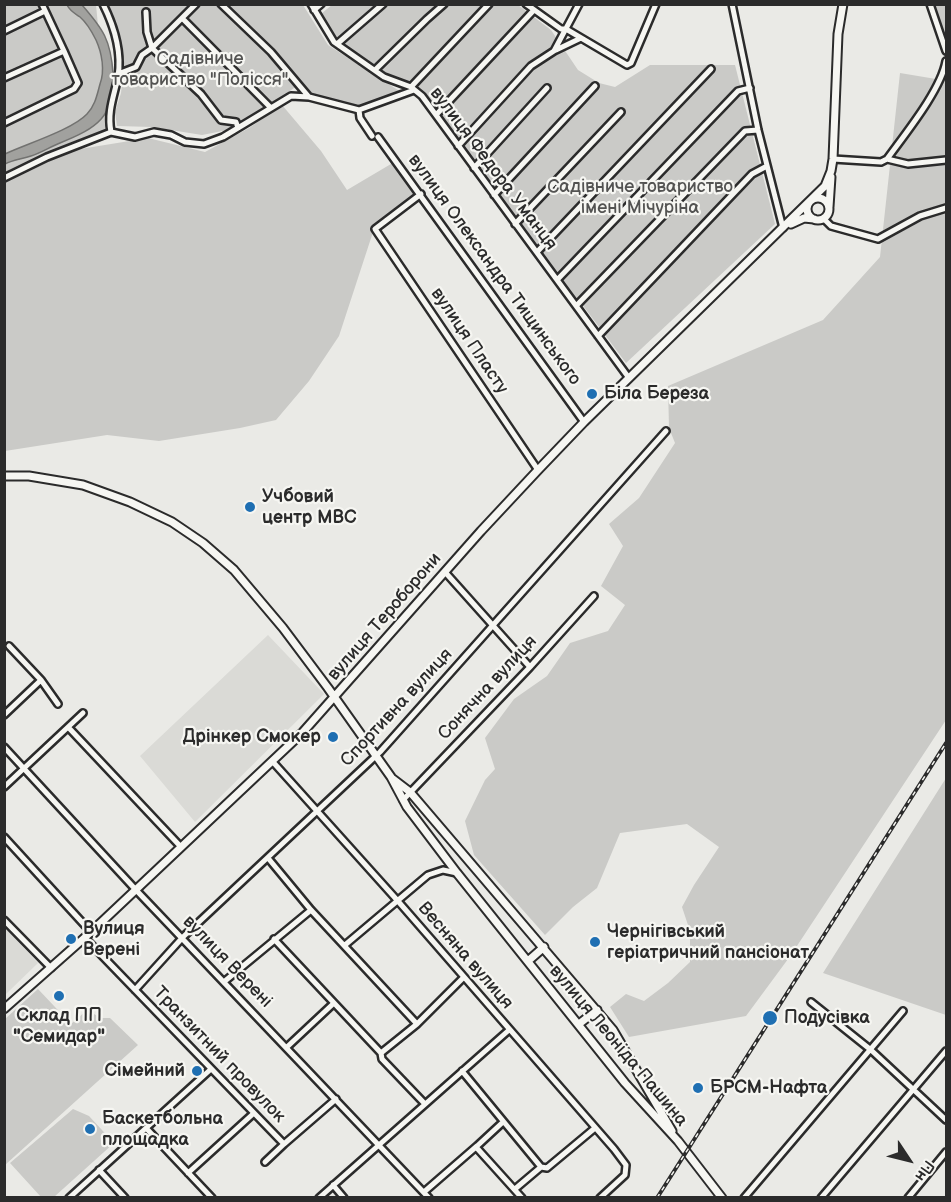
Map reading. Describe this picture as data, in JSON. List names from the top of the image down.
{
  "streets": {
    "main road": ["вулиця Тероборони", "вулиця Леоніда Пашина"],
    "street": [
      "вулиця Федора Уманця",
      "вулиця Олександра Тищинського",
      "вулиця Пласту",
      "Сонячна вулиця",
      "Спортивна вулиця",
      "Весняна вулиця",
      "вулиця Верені",
      "Транзитний провулок"
    ]
  },
  "crossings": [
    ["вулиця Федора Уманця", "вулиця Тероборони"],
    ["вулиця Олександра Тищинського", "вулиця Пласту"],
    ["вулиця Олександра Тищинського", "вулиця Тероборони"],
    ["вулиця Пласту", "вулиця Тероборони"],
    ["вулиця Тероборони", "Весняна вулиця"],
    ["вулиця Тероборони", "вулиця Верені"],
    ["вулиця Тероборони", "Транзитний провулок"],
    ["Сонячна вулиця", "вулиця Леоніда Пашина"],
    ["Спортивна вулиця", "Весняна вулиця"],
    ["Спортивна вулиця", "вулиця Верені"],
    ["Спортивна вулиця", "Транзитний провулок"],
    ["вулиця Верені", "Транзитний провулок"]
  ],
  "parks": ["Садівниче товариство \"Полісся\"", "Садівниче товариство імені Мічуріна"],
  "places": [
    "Біла Береза",
    "Учбовий центр МВС",
    "Дрінкер Смокер",
    "Вулиця Верені",
    "Чернігівський геріатричний пансіонат",
    "Склад ПП \"Семидар\"",
    "Подусівка",
    "Сімейний",
    "БРСМ-Нафта",
    "Баскетбольна площадка"
  ],
  "north": "bottom right"
}
